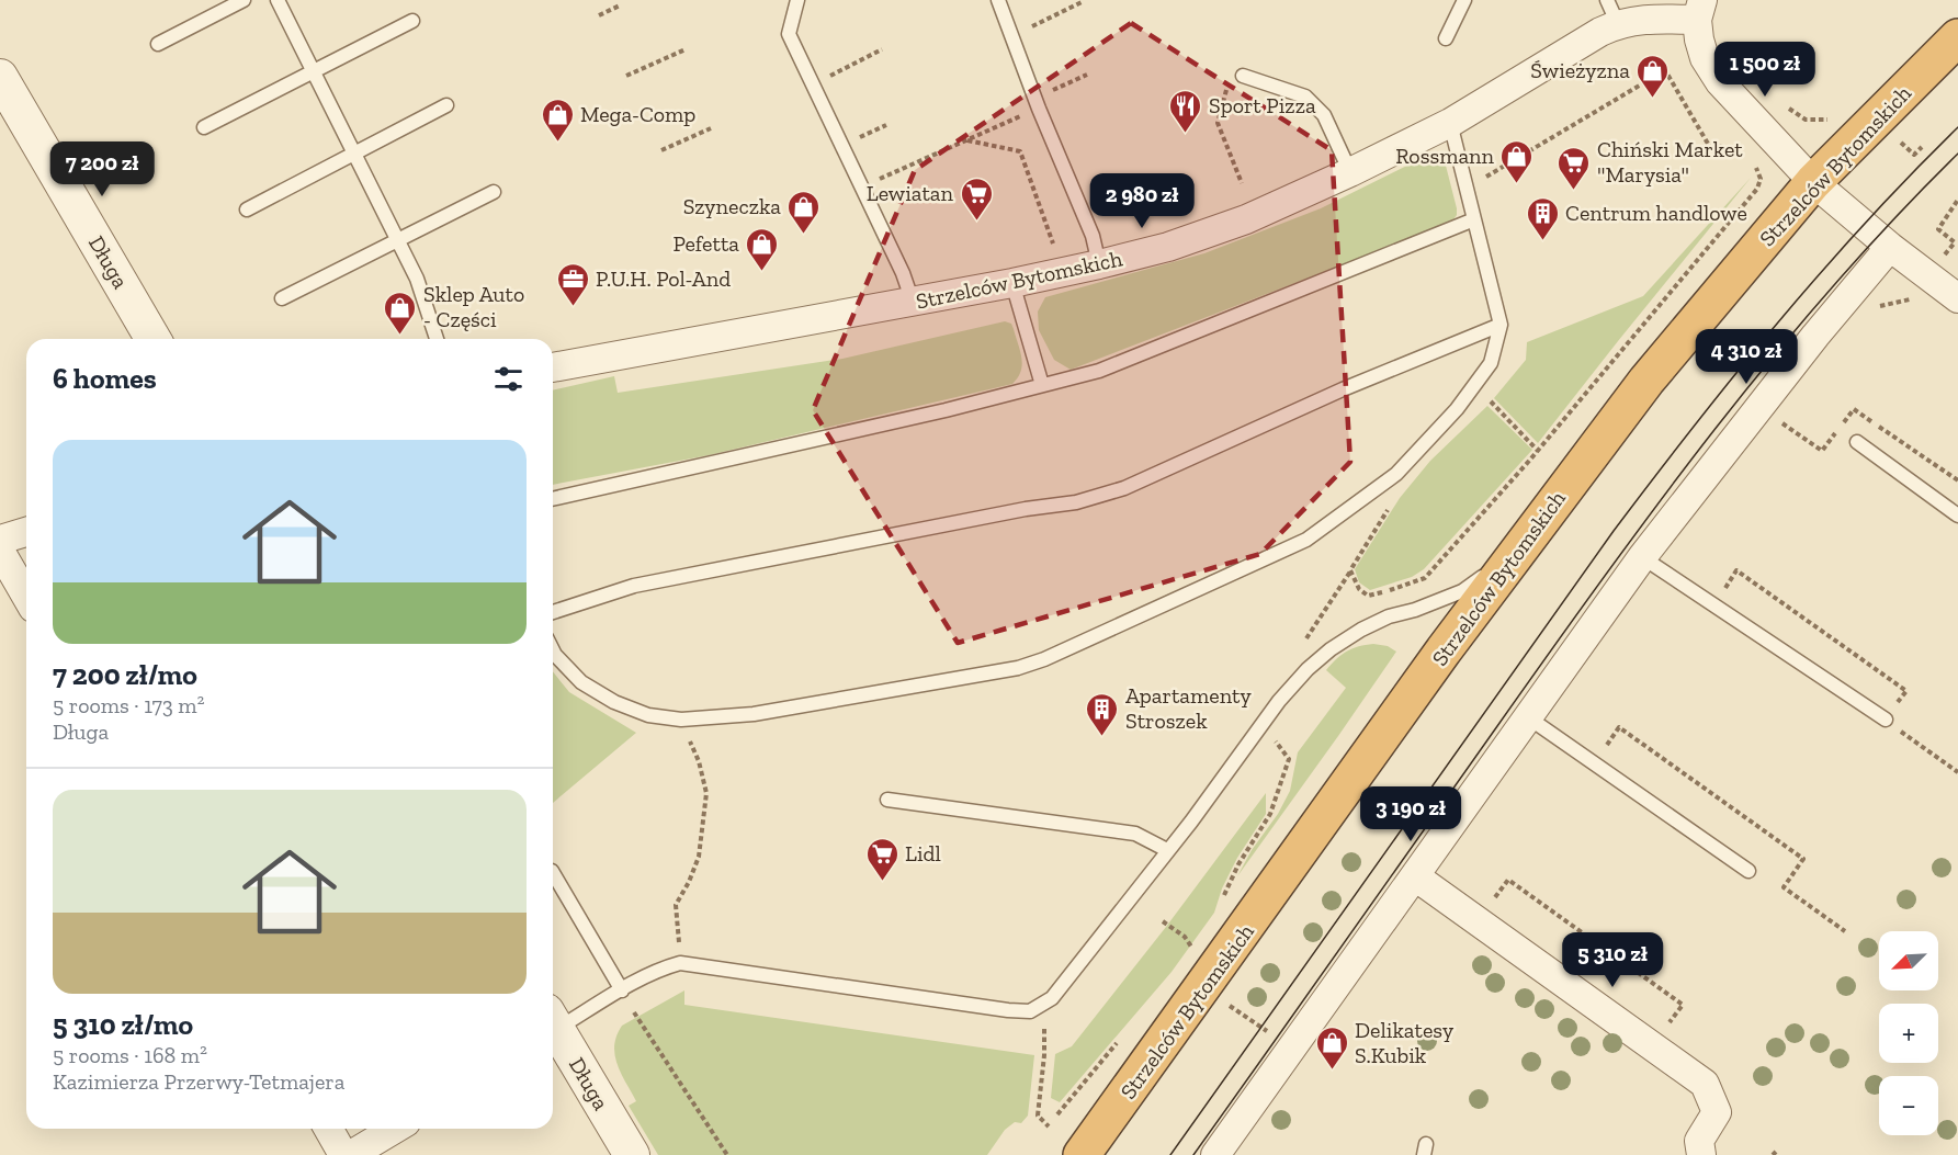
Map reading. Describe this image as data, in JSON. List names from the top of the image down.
{
  "streets": {
    "highway": ["Strzelców Bytomskich"],
    "street": ["Długa"]
  },
  "places": {
    "shop": [
      "Świeżyzna",
      "Mega-Comp",
      "Rossmann",
      "Szyneczka",
      "Pefetta",
      "Sklep Auto - Części",
      "Delikatesy S.Kubik"
    ],
    "restaurant": ["Sport Pizza"],
    "supermarket": ["Chiński Market \"Marysia\"", "Lewiatan", "Lidl"],
    "building": ["Centrum handlowe", "Apartamenty Stroszek"],
    "office": ["P.U.H. Pol-And"]
  },
  "north": "bottom left",
  "page": {
    "price": [
      "1 500 zł",
      "7 200 zł",
      "2 980 zł",
      "4 310 zł",
      "3 190 zł",
      "5 310 zł"
    ],
    "heading": "6 homes",
    "list": [
      {
        "name": "7 200 zł/mo",
        "note": "5 rooms · 173 m² · Długa"
      },
      {
        "name": "5 310 zł/mo",
        "note": "5 rooms · 168 m² · Kazimierza Przerwy-Tetmajera"
      }
    ],
    "map_buttons": ["+", "−"]
  }
}
